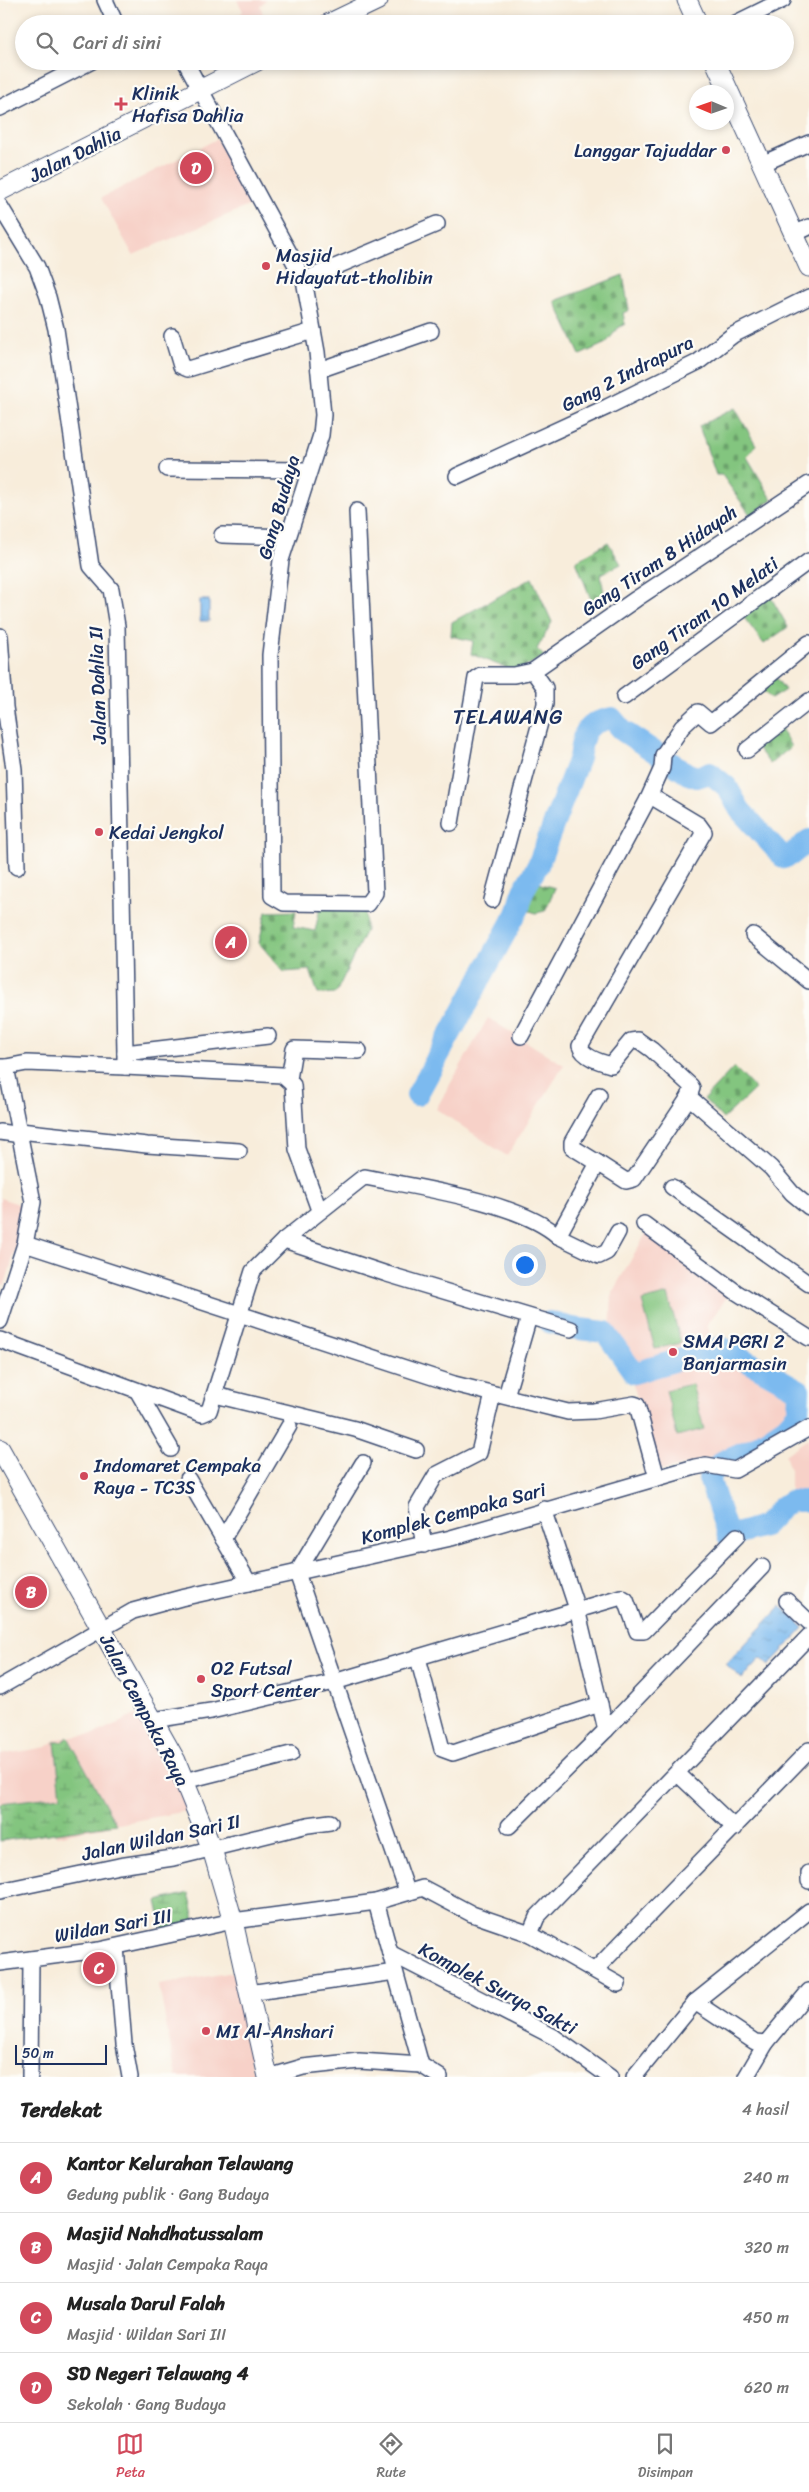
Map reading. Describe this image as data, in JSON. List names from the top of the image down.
{
  "streets": {
    "street": [
      "Jalan Dahlia",
      "Gang 2 Indrapura",
      "Gang Budaya",
      "Gang Tiram 8 Hidayah",
      "Gang Tiram 10 Melati",
      "Jalan Dahlia II",
      "Komplek Cempaka Sari",
      "Jalan Cempaka Raya",
      "Jalan Wildan Sari II",
      "Wildan Sari III",
      "Komplek Surya Sakti"
    ]
  },
  "crossings": [
    ["Jalan Dahlia", "Gang Budaya"],
    ["Komplek Cempaka Sari", "Jalan Cempaka Raya"],
    ["Jalan Cempaka Raya", "Jalan Wildan Sari II"],
    ["Jalan Cempaka Raya", "Wildan Sari III"]
  ],
  "districts": ["TELAWANG"],
  "places": {
    "health": ["Klinik Hafisa Dahlia"],
    "other": [
      "Langgar Tajuddar",
      "Masjid Hidayatut-tholibin",
      "Kedai Jengkol",
      "SMA PGRI 2 Banjarmasin",
      "Indomaret Cempaka Raya - TC3S",
      "O2 Futsal Sport Center",
      "MI Al-Anshari"
    ]
  },
  "scale_bar": "50 m",
  "north": "left",
  "page": {
    "search": "Cari di sini",
    "pins": [
      "D",
      "A",
      "B",
      "C"
    ],
    "scale": "50 m",
    "heading": ["Terdekat", "4 hasil"],
    "list": [
      {
        "mark": "A",
        "name": "Kantor Kelurahan Telawang",
        "note": "Gedung publik · Gang Budaya",
        "value": "240 m"
      },
      {
        "mark": "B",
        "name": "Masjid Nahdhatussalam",
        "note": "Masjid · Jalan Cempaka Raya",
        "value": "320 m"
      },
      {
        "mark": "C",
        "name": "Musala Darul Falah",
        "note": "Masjid · Wildan Sari III",
        "value": "450 m"
      },
      {
        "mark": "D",
        "name": "SD Negeri Telawang 4",
        "note": "Sekolah · Gang Budaya",
        "value": "620 m"
      }
    ],
    "nav": ["Peta", "Rute", "Disimpan"]
  }
}
